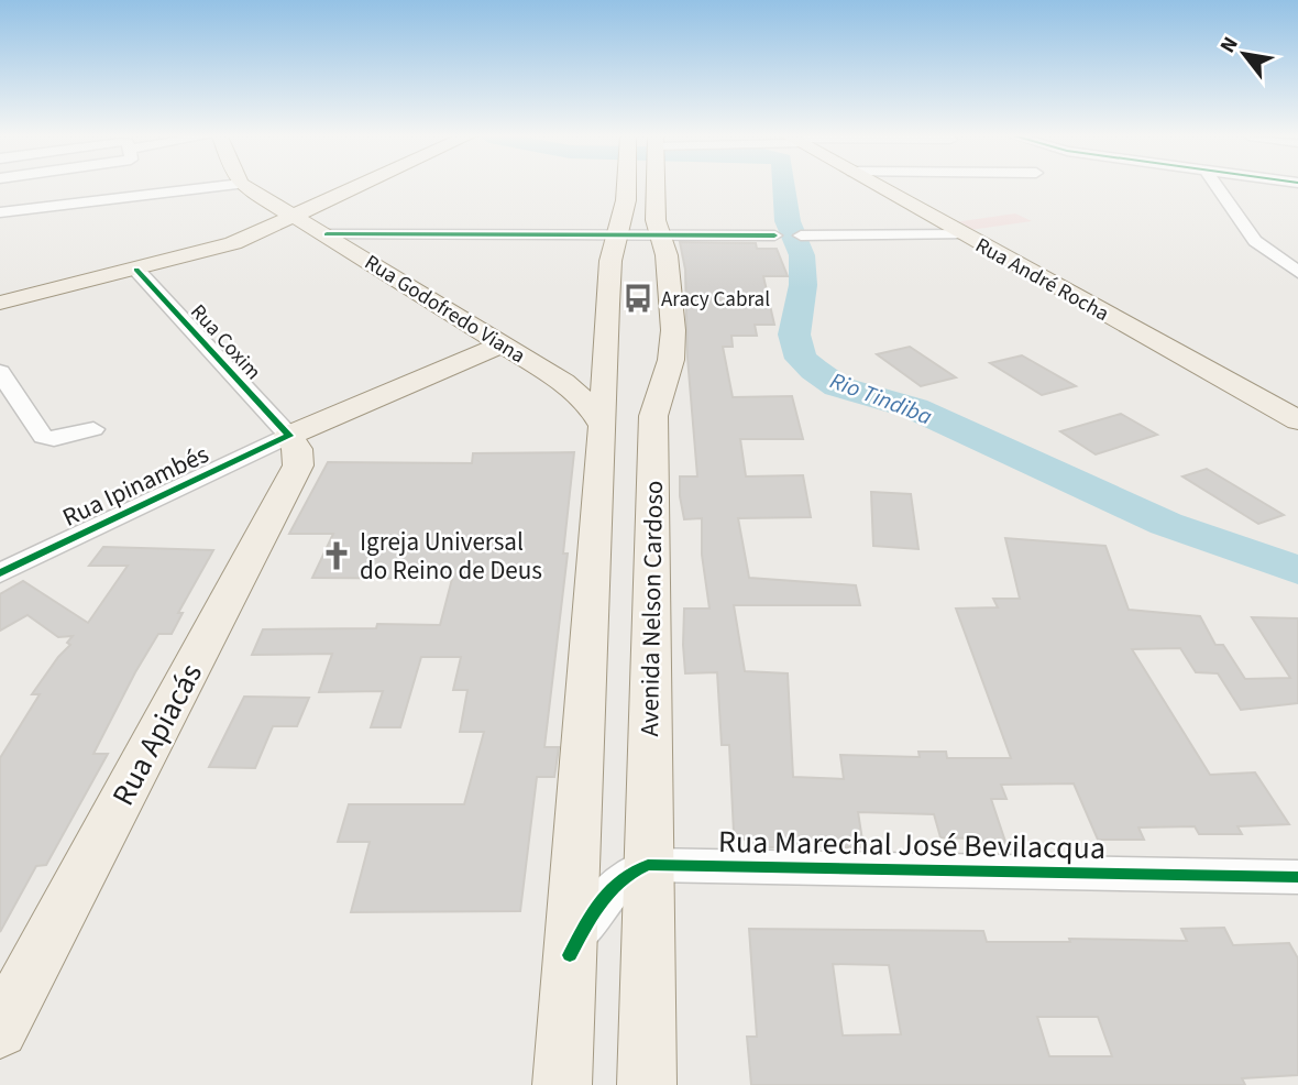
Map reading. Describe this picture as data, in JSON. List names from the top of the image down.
{
  "streets": {
    "main road": [
      "Rua André Rocha",
      "Rua Godofredo Viana",
      "Rua Ipinambés",
      "Avenida Nelson Cardoso",
      "Rua Apiacás"
    ],
    "street": ["Rua Coxim", "Rua Marechal José Bevilacqua"]
  },
  "crossings": [
    ["Rua Godofredo Viana", "Rua Ipinambés"],
    ["Rua Coxim", "Rua Ipinambés"],
    ["Rua Coxim", "Rua Apiacás"],
    ["Rua Ipinambés", "Rua Apiacás"],
    ["Avenida Nelson Cardoso", "Rua Marechal José Bevilacqua"]
  ],
  "water": ["Rio Tindiba"],
  "places": {
    "bus stop": ["Aracy Cabral"],
    "church": ["Igreja Universal do Reino de Deus"]
  },
  "north": "top left"
}
